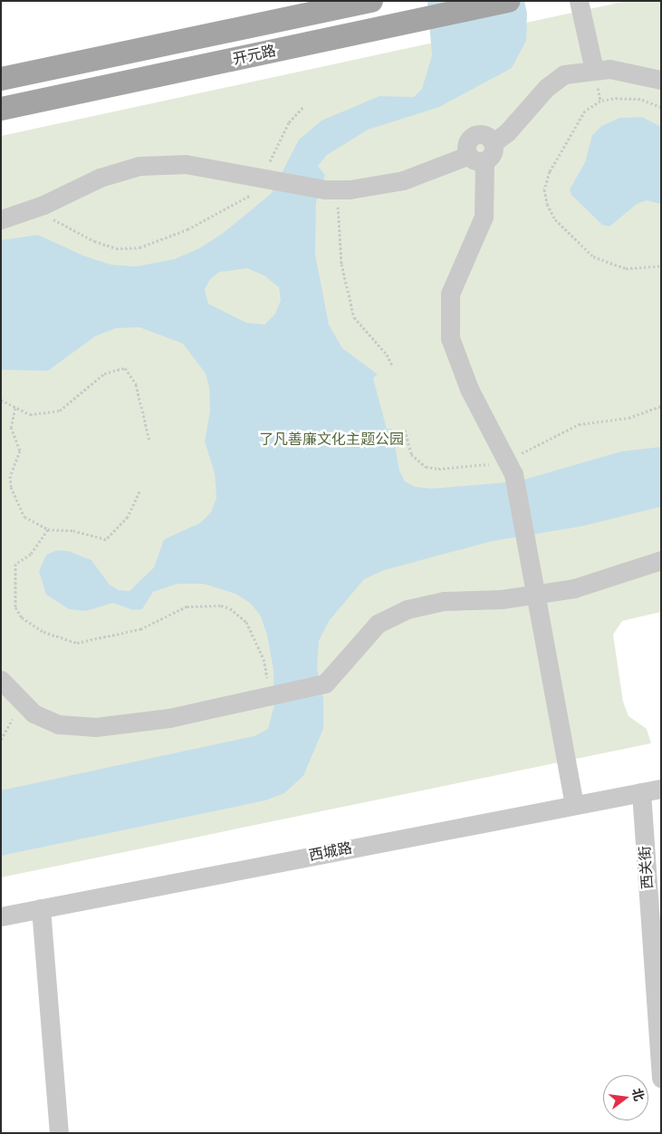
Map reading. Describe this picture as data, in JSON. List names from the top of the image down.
{
  "streets": {
    "main road": ["开元路"],
    "street": ["西城路", "西关街"]
  },
  "crossings": [
    ["西城路", "西关街"]
  ],
  "parks": ["了凡善廉文化主题公园"],
  "north": "right"
}
